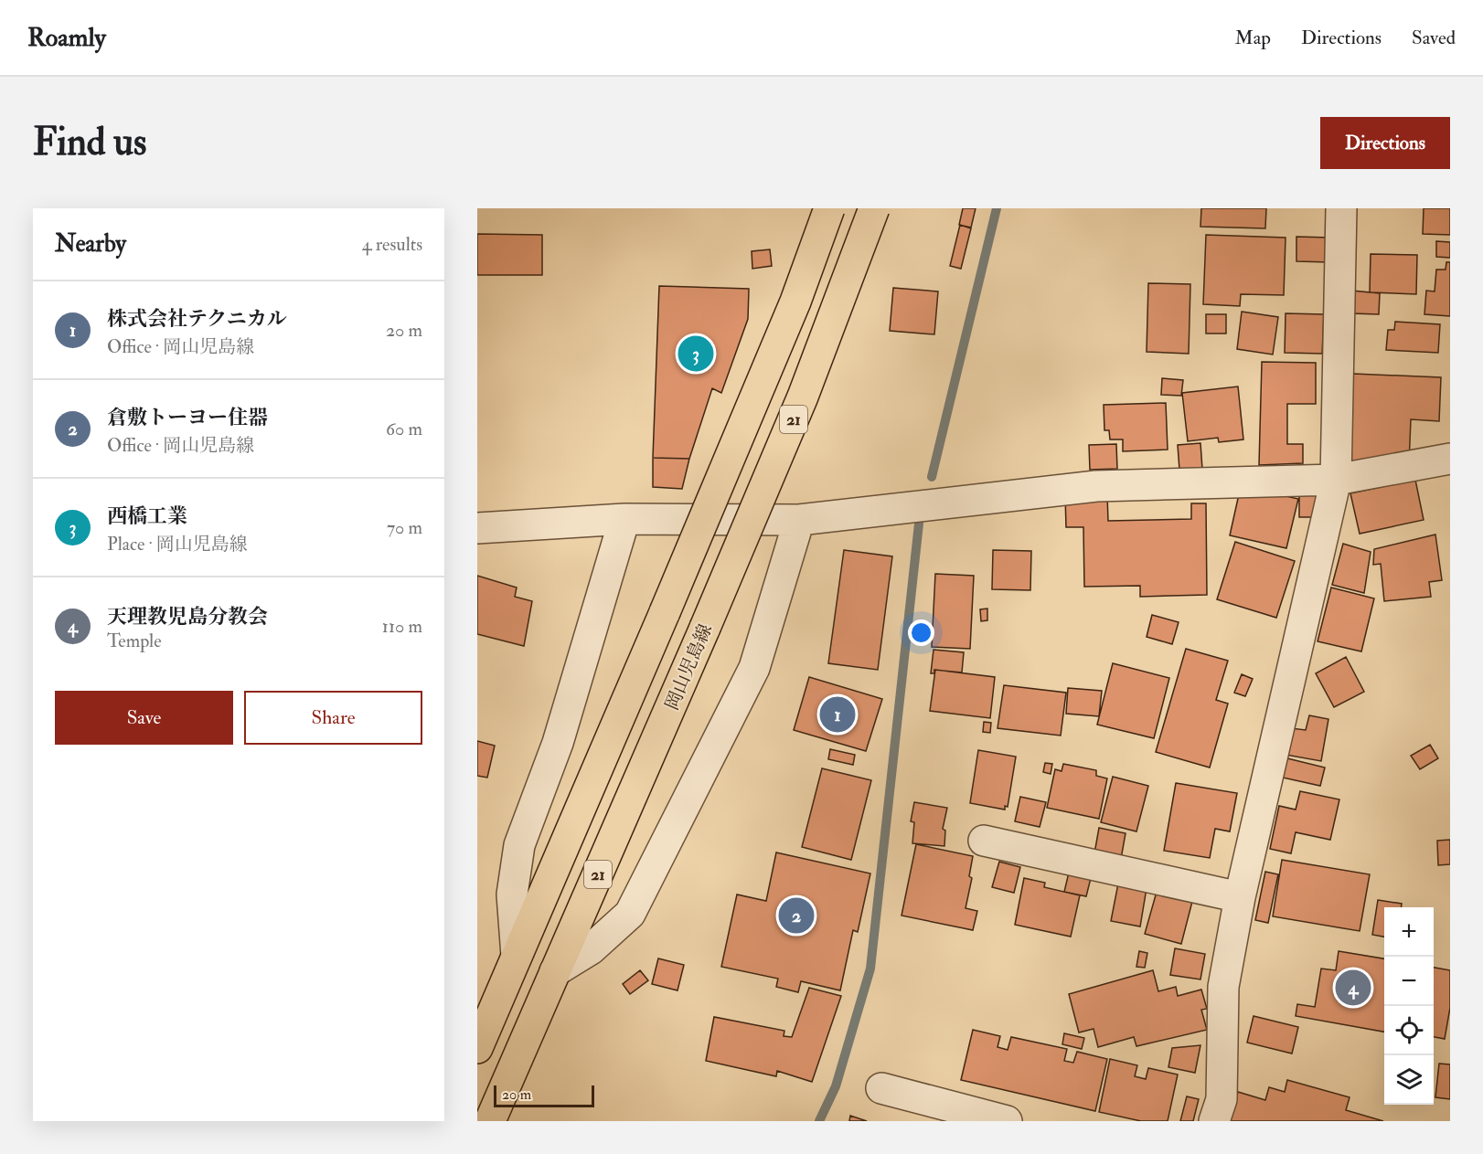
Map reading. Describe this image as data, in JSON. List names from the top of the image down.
{
  "streets": {
    "main road": ["21", "岡山児島線"]
  },
  "scale_bar": "20 m",
  "page": {
    "header": "Roamly",
    "nav": ["Map", "Directions", "Saved"],
    "buttons": [
      "Directions",
      ["Save", "Share"]
    ],
    "title": "Find us",
    "heading": ["Nearby", "4 results"],
    "list": [
      {
        "mark": "1",
        "name": "株式会社テクニカル",
        "note": "Office · 岡山児島線",
        "value": "20 m"
      },
      {
        "mark": "2",
        "name": "倉敷トーヨー住器",
        "note": "Office · 岡山児島線",
        "value": "60 m"
      },
      {
        "mark": "3",
        "name": "西橋工業",
        "note": "Place · 岡山児島線",
        "value": "70 m"
      },
      {
        "mark": "4",
        "name": "天理教児島分教会",
        "note": "Temple",
        "value": "110 m"
      }
    ],
    "pins": [
      "3",
      "1",
      "2",
      "4"
    ],
    "map_buttons": ["+", "−"],
    "scale": "20 m"
  }
}
